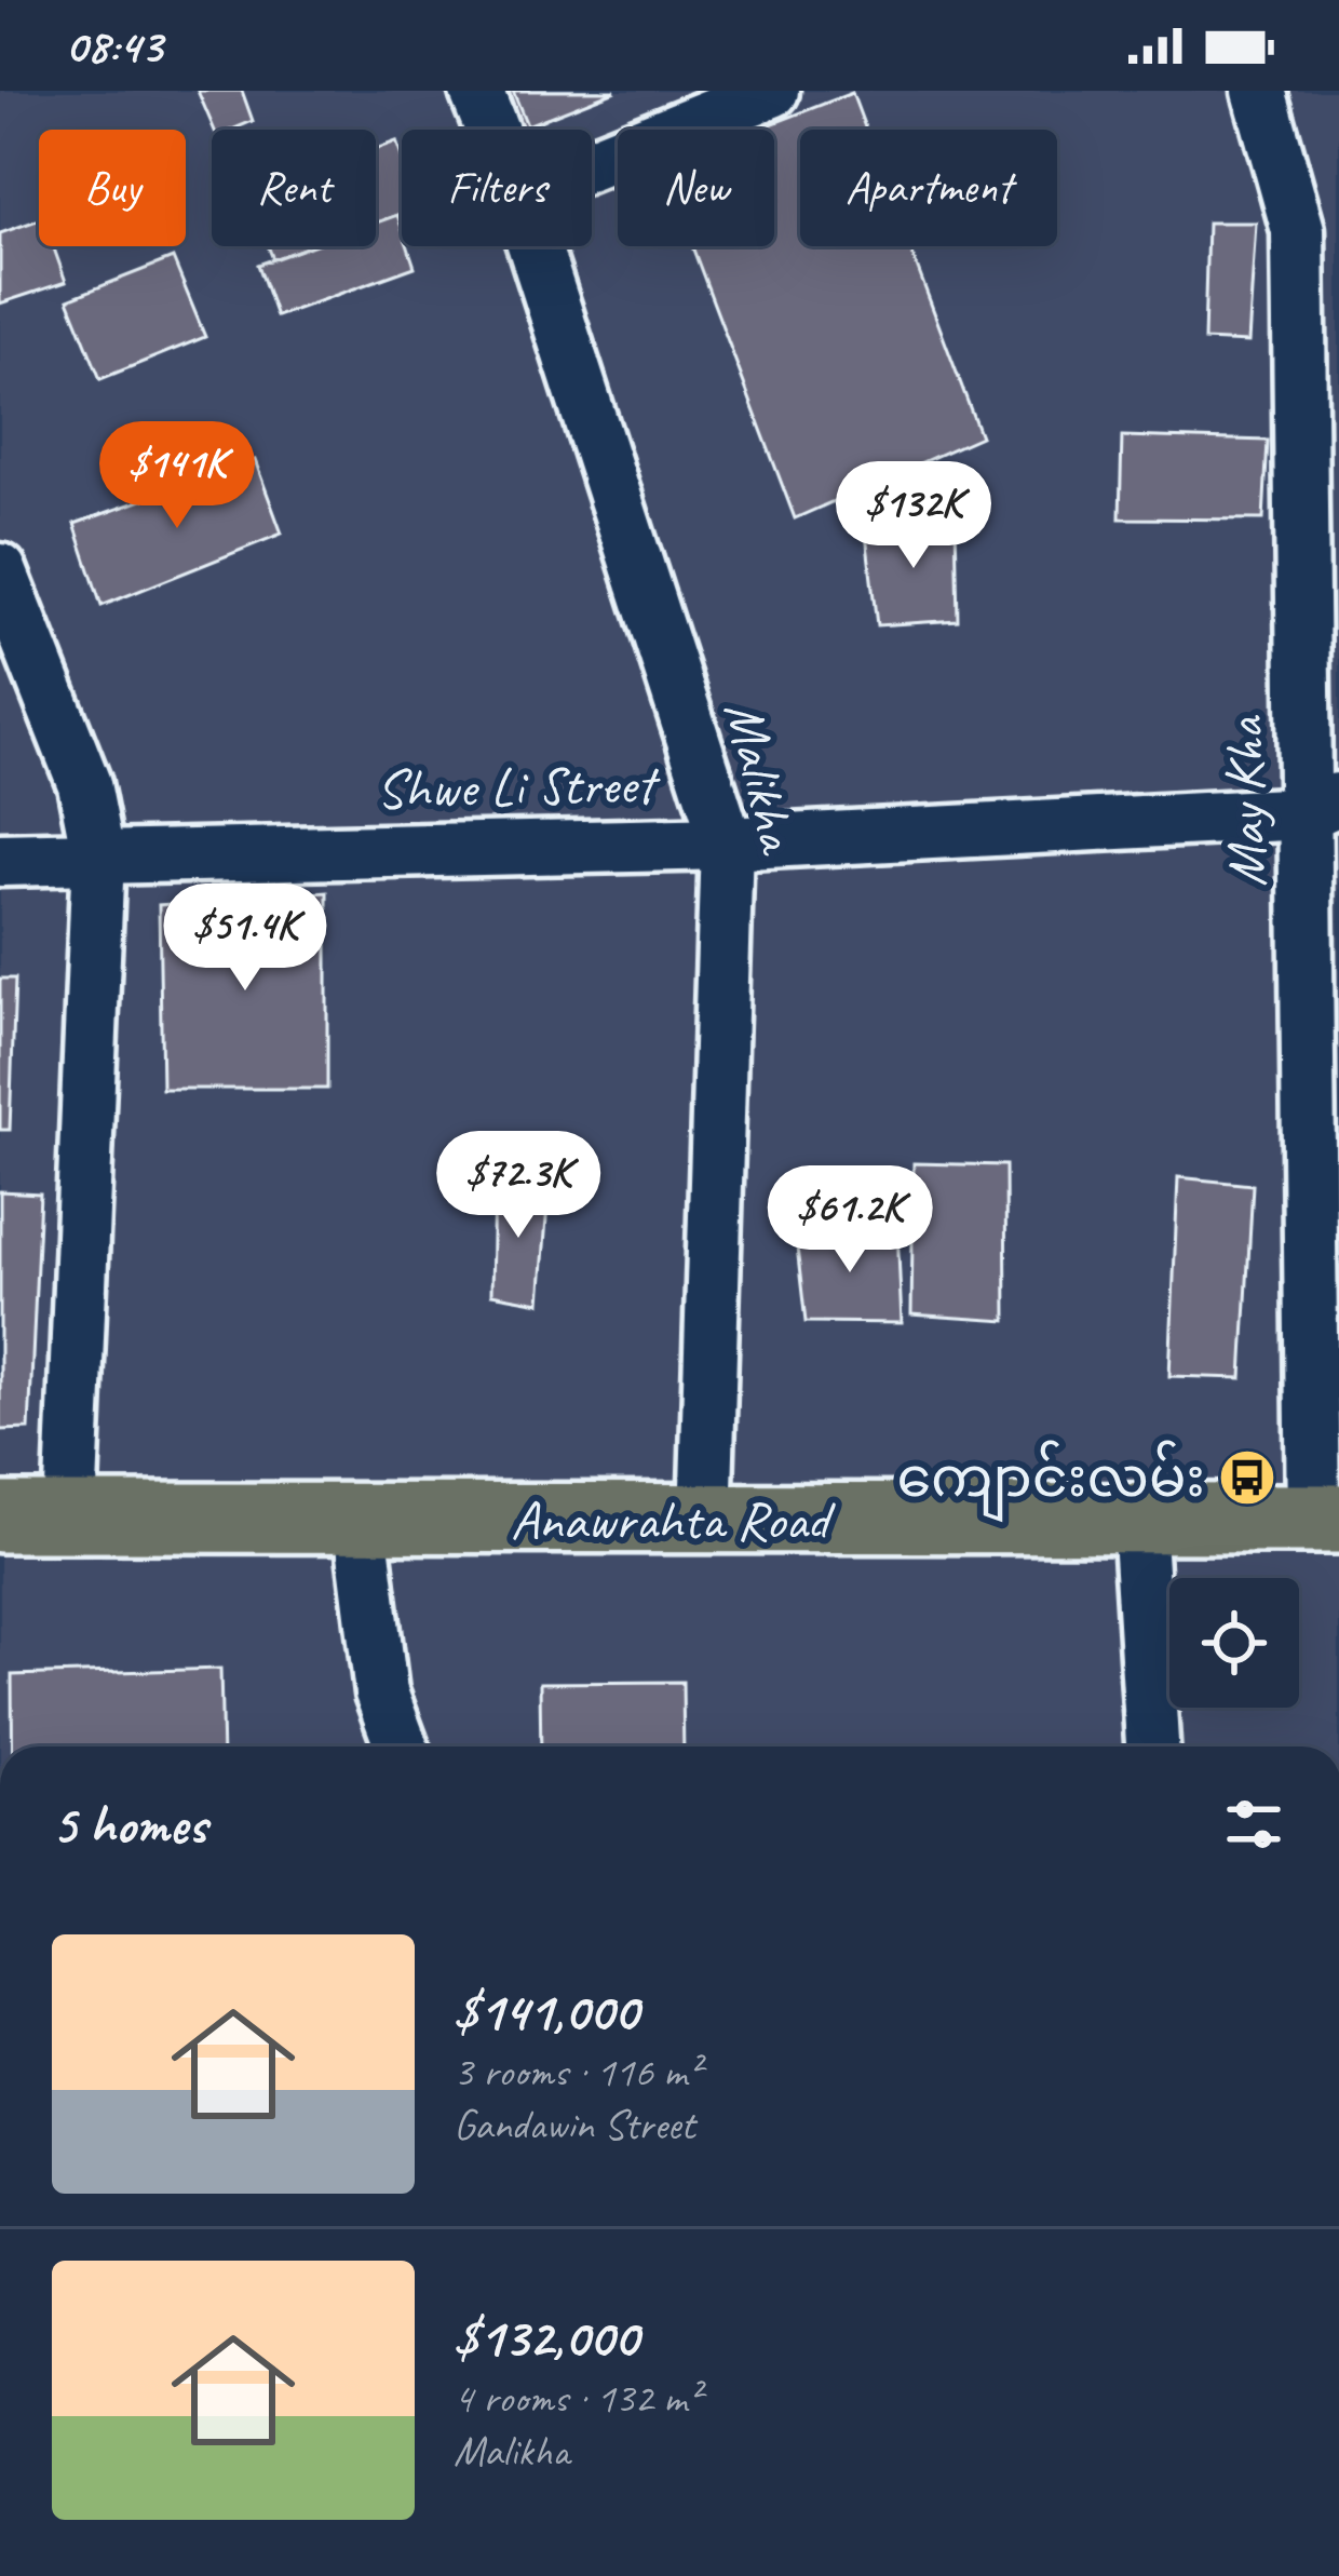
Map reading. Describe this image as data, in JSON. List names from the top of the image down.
{
  "streets": {
    "main road": ["Anawrahta Road"],
    "street": ["Malikha", "Shwe Li Street", "May Kha"]
  },
  "crossings": [
    ["Malikha", "Shwe Li Street"],
    ["Malikha", "Anawrahta Road"],
    ["Shwe Li Street", "May Kha"],
    ["May Kha", "Anawrahta Road"]
  ],
  "places": {
    "bus stop": ["ကျောင်းလမ်း"]
  },
  "page": {
    "status": "08:43",
    "chip": [
      "Buy",
      "Rent",
      "Filters",
      "New",
      "Apartment"
    ],
    "price": [
      "$141K",
      "$132K",
      "$51.4K",
      "$72.3K",
      "$61.2K"
    ],
    "heading": "5 homes",
    "list": [
      {
        "name": "$141,000",
        "note": "3 rooms · 116 m² · Gandawin Street"
      },
      {
        "name": "$132,000",
        "note": "4 rooms · 132 m² · Malikha"
      }
    ]
  }
}
